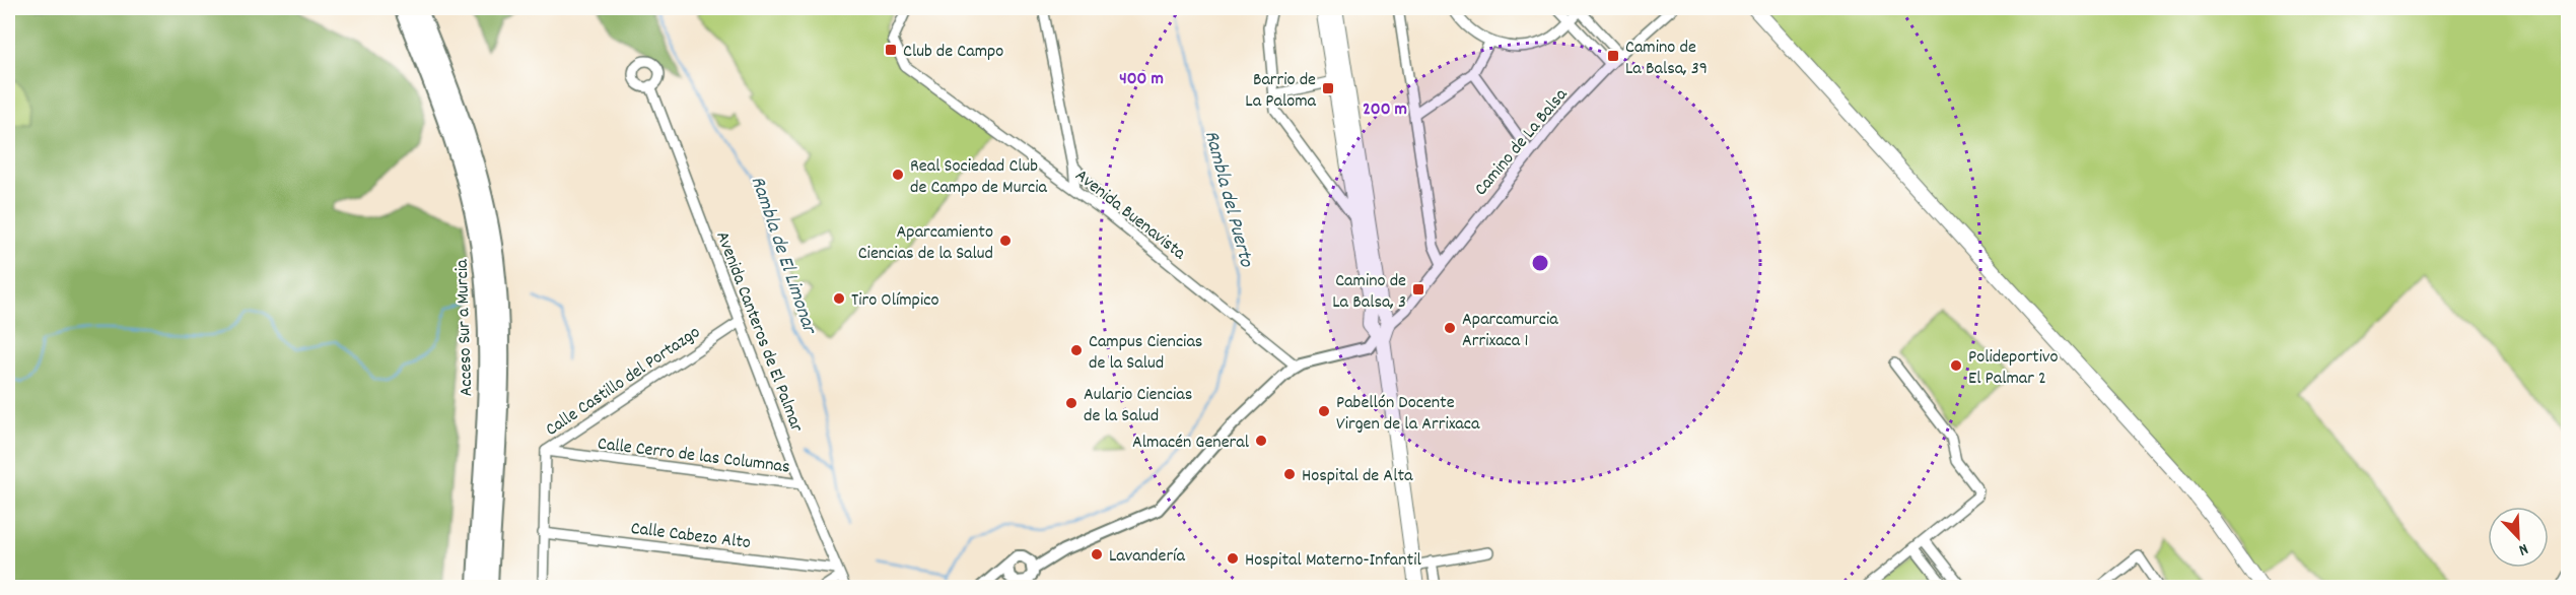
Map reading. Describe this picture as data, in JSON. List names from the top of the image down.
{
  "streets": {
    "highway": ["Acceso Sur a Murcia"],
    "street": [
      "Camino de La Balsa",
      "Avenida Buenavista",
      "Avenida Canteros de El Palmar",
      "Calle Castillo del Portazgo",
      "Calle Cerro de las Columnas",
      "Calle Cabezo Alto"
    ]
  },
  "crossings": [
    ["Avenida Canteros de El Palmar", "Calle Castillo del Portazgo"],
    ["Avenida Canteros de El Palmar", "Calle Cerro de las Columnas"],
    ["Avenida Canteros de El Palmar", "Calle Cabezo Alto"],
    ["Calle Castillo del Portazgo", "Calle Cerro de las Columnas"],
    ["Calle Castillo del Portazgo", "Calle Cabezo Alto"]
  ],
  "water": ["Rambla del Puerto", "Rambla de El Limonar"],
  "places": {
    "transit": [
      "Club de Campo",
      "Camino de La Balsa, 39",
      "Barrio de La Paloma",
      "Camino de La Balsa, 3"
    ],
    "other": [
      "Real Sociedad Club de Campo de Murcia",
      "Aparcamiento Ciencias de la Salud",
      "Tiro Olímpico",
      "Aparcamurcia Arrixaca 1",
      "Campus Ciencias de la Salud",
      "Polideportivo El Palmar 2",
      "Aulario Ciencias de la Salud",
      "Pabellón Docente Virgen de la Arrixaca",
      "Almacén General",
      "Hospital de Alta",
      "Lavandería",
      "Hospital Materno-Infantil"
    ]
  },
  "north": "bottom right",
  "rings": ["400 m", "200 m"]
}
